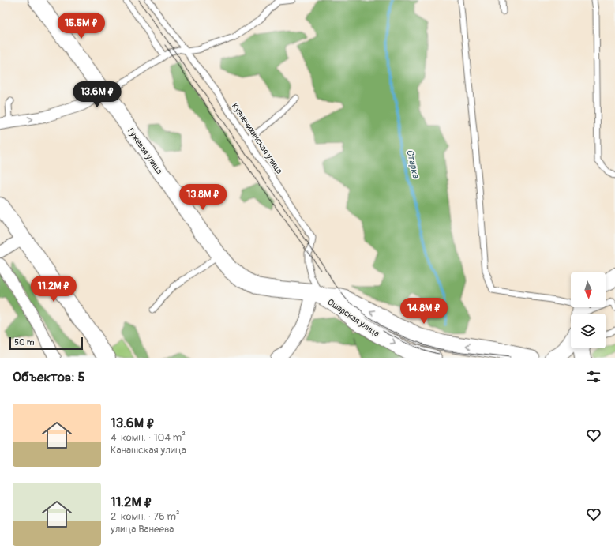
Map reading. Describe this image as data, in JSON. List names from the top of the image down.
{
  "streets": {
    "street": ["Гужевая улица", "Ошарская улица"],
    "lane": ["Кузнечихинская улица"]
  },
  "crossings": [
    ["Кузнечихинская улица", "Гужевая улица"],
    ["Кузнечихинская улица", "Ошарская улица"],
    ["Гужевая улица", "Ошарская улица"]
  ],
  "water": ["Старка"],
  "scale_bar": "50 m",
  "north": "bottom",
  "page": {
    "price": [
      "15.5M ₽",
      "13.6M ₽",
      "13.8M ₽",
      "11.2M ₽",
      "14.8M ₽"
    ],
    "scale": "50 m",
    "heading": "Объектов: 5",
    "list": [
      {
        "name": "13.6M ₽",
        "note": "4-комн. · 104 m² · Канашская улица"
      },
      {
        "name": "11.2M ₽",
        "note": "2-комн. · 76 m² · улица Ванеева"
      }
    ]
  }
}
